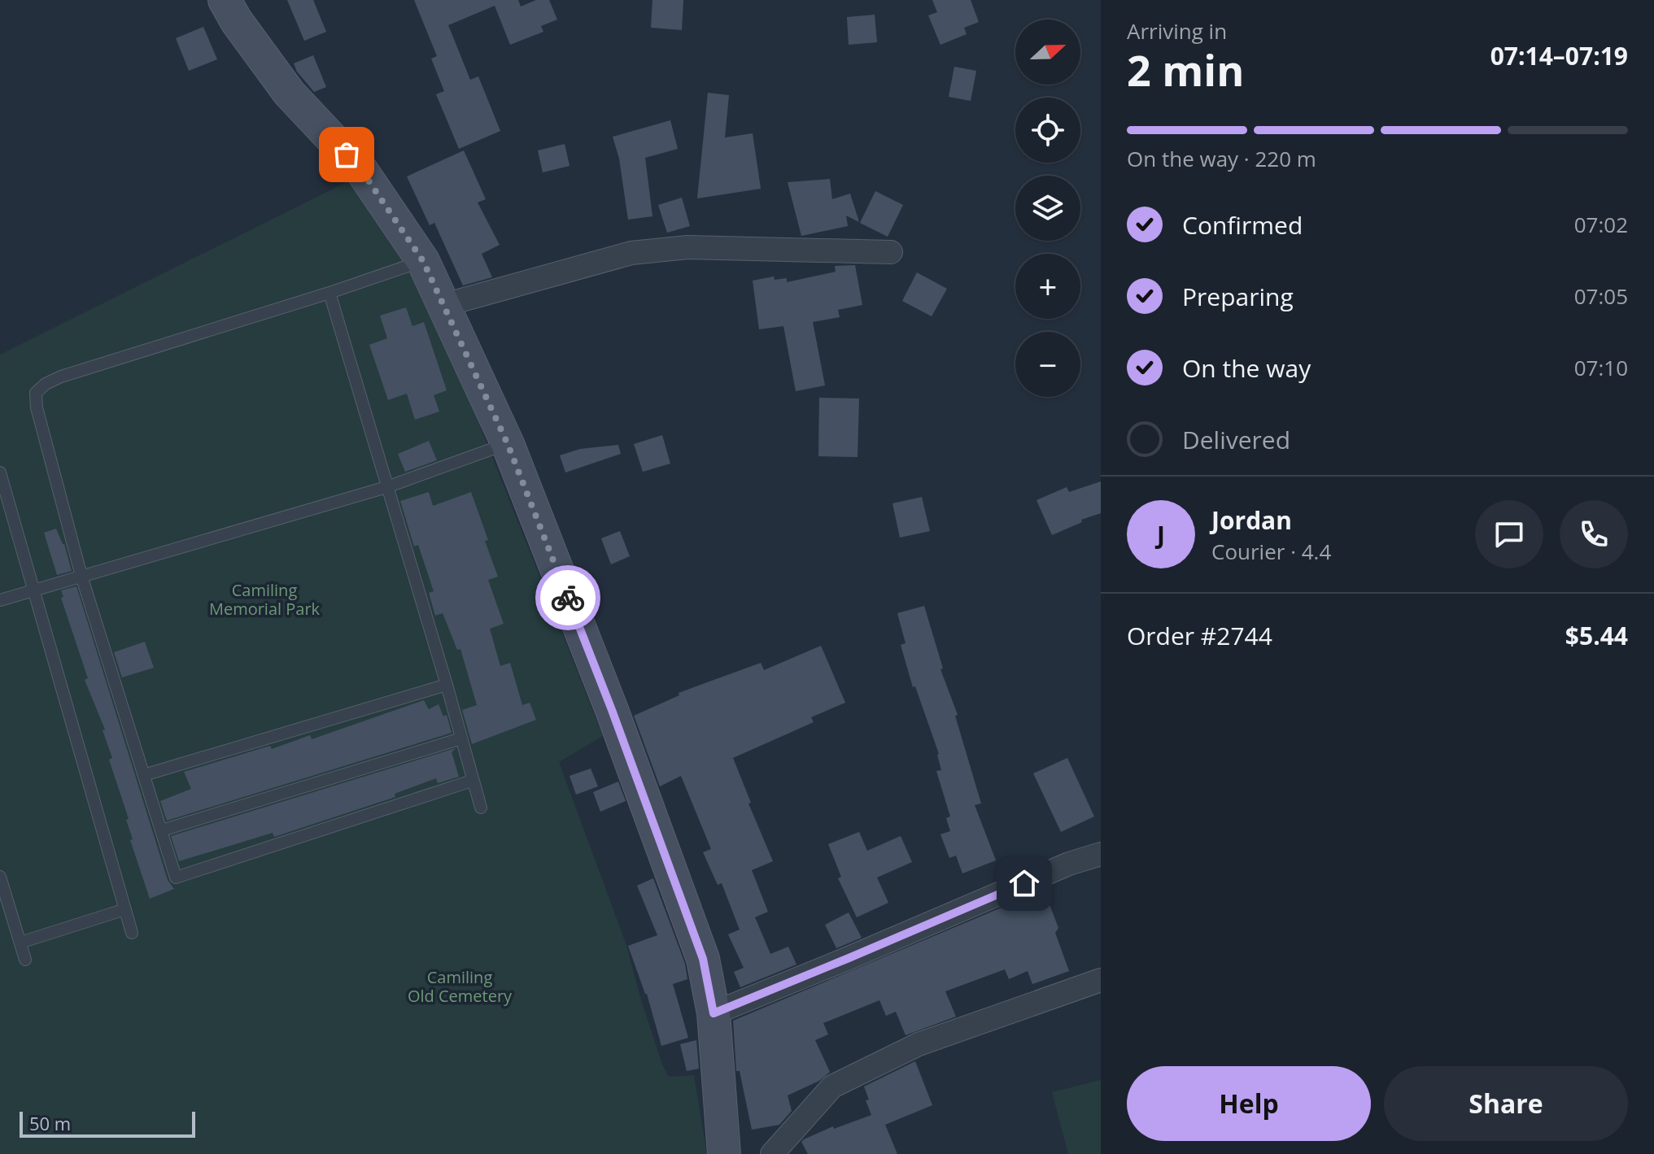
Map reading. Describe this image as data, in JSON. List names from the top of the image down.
{
  "parks": ["Camiling Memorial Park", "Camiling Old Cemetery"],
  "scale_bar": "50 m",
  "north": "right",
  "page": {
    "heading": ["2 min", "Arriving in", "07:14–07:19"],
    "panel": [
      "Jordan",
      "Courier · 4.4",
      "Order #2744",
      "$5.44"
    ],
    "map_buttons": ["+", "−"],
    "bar": "On the way · 220 m",
    "list": [
      ["Confirmed", "07:02"],
      ["Preparing", "07:05"],
      ["On the way", "07:10"],
      "Delivered"
    ],
    "round": "J",
    "buttons": ["Help", "Share"],
    "scale": "50 m"
  }
}
